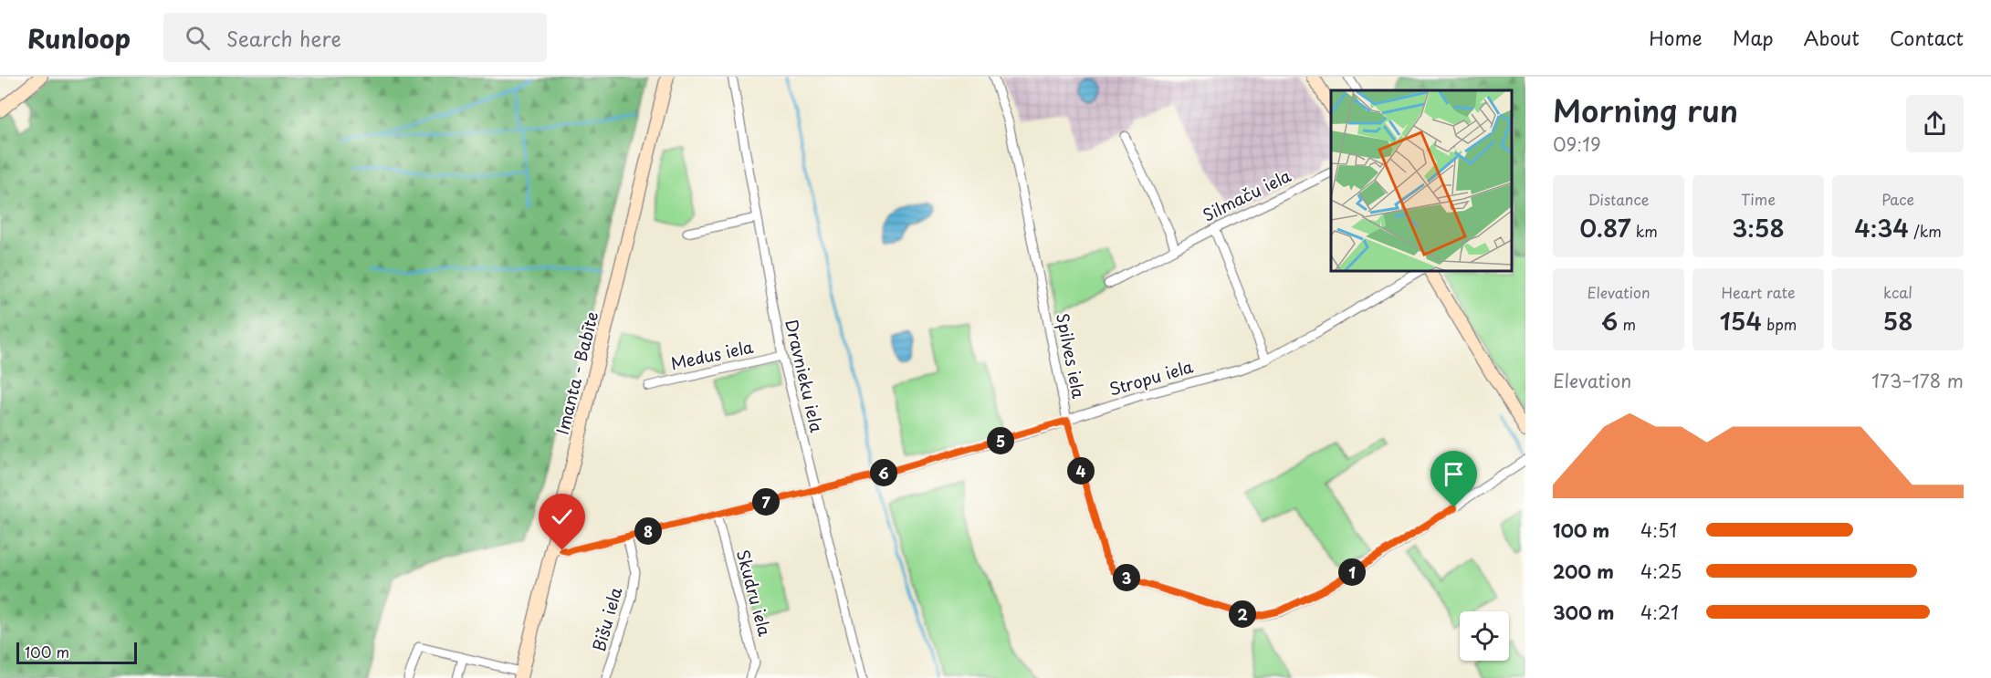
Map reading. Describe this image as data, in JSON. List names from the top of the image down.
{
  "streets": {
    "main road": ["Imanta - Babīte"],
    "street": [
      "Silmaču iela",
      "Medus iela",
      "Spilves iela",
      "Dravnieku iela",
      "Stropu iela",
      "Skudru iela",
      "Bišu iela"
    ]
  },
  "crossings": [
    ["Medus iela", "Dravnieku iela"],
    ["Spilves iela", "Stropu iela"],
    ["Imanta - Babīte", "Stropu iela"],
    ["Dravnieku iela", "Stropu iela"],
    ["Stropu iela", "Skudru iela"],
    ["Stropu iela", "Bišu iela"]
  ],
  "scale_bar": "100 m",
  "page": {
    "header": "Runloop",
    "search": "Search here",
    "nav": [
      "Home",
      "Map",
      "About",
      "Contact"
    ],
    "heading": ["Morning run", "09:19"],
    "stats": [
      ["Distance", "0.87 km"],
      ["Time", "3:58"],
      ["Pace", "4:34 /km"],
      ["Elevation", "6 m"],
      ["Heart rate", "154 bpm"],
      ["kcal", "58"]
    ],
    "chart": ["Elevation", "173–178 m"],
    "pins": [
      "5",
      "4",
      "6",
      "7",
      "8",
      "1",
      "3",
      "2"
    ],
    "list": [
      {
        "name": "100 m",
        "note": "4:51"
      },
      {
        "name": "200 m",
        "note": "4:25"
      },
      {
        "name": "300 m",
        "note": "4:21"
      }
    ],
    "scale": "100 m"
  }
}
